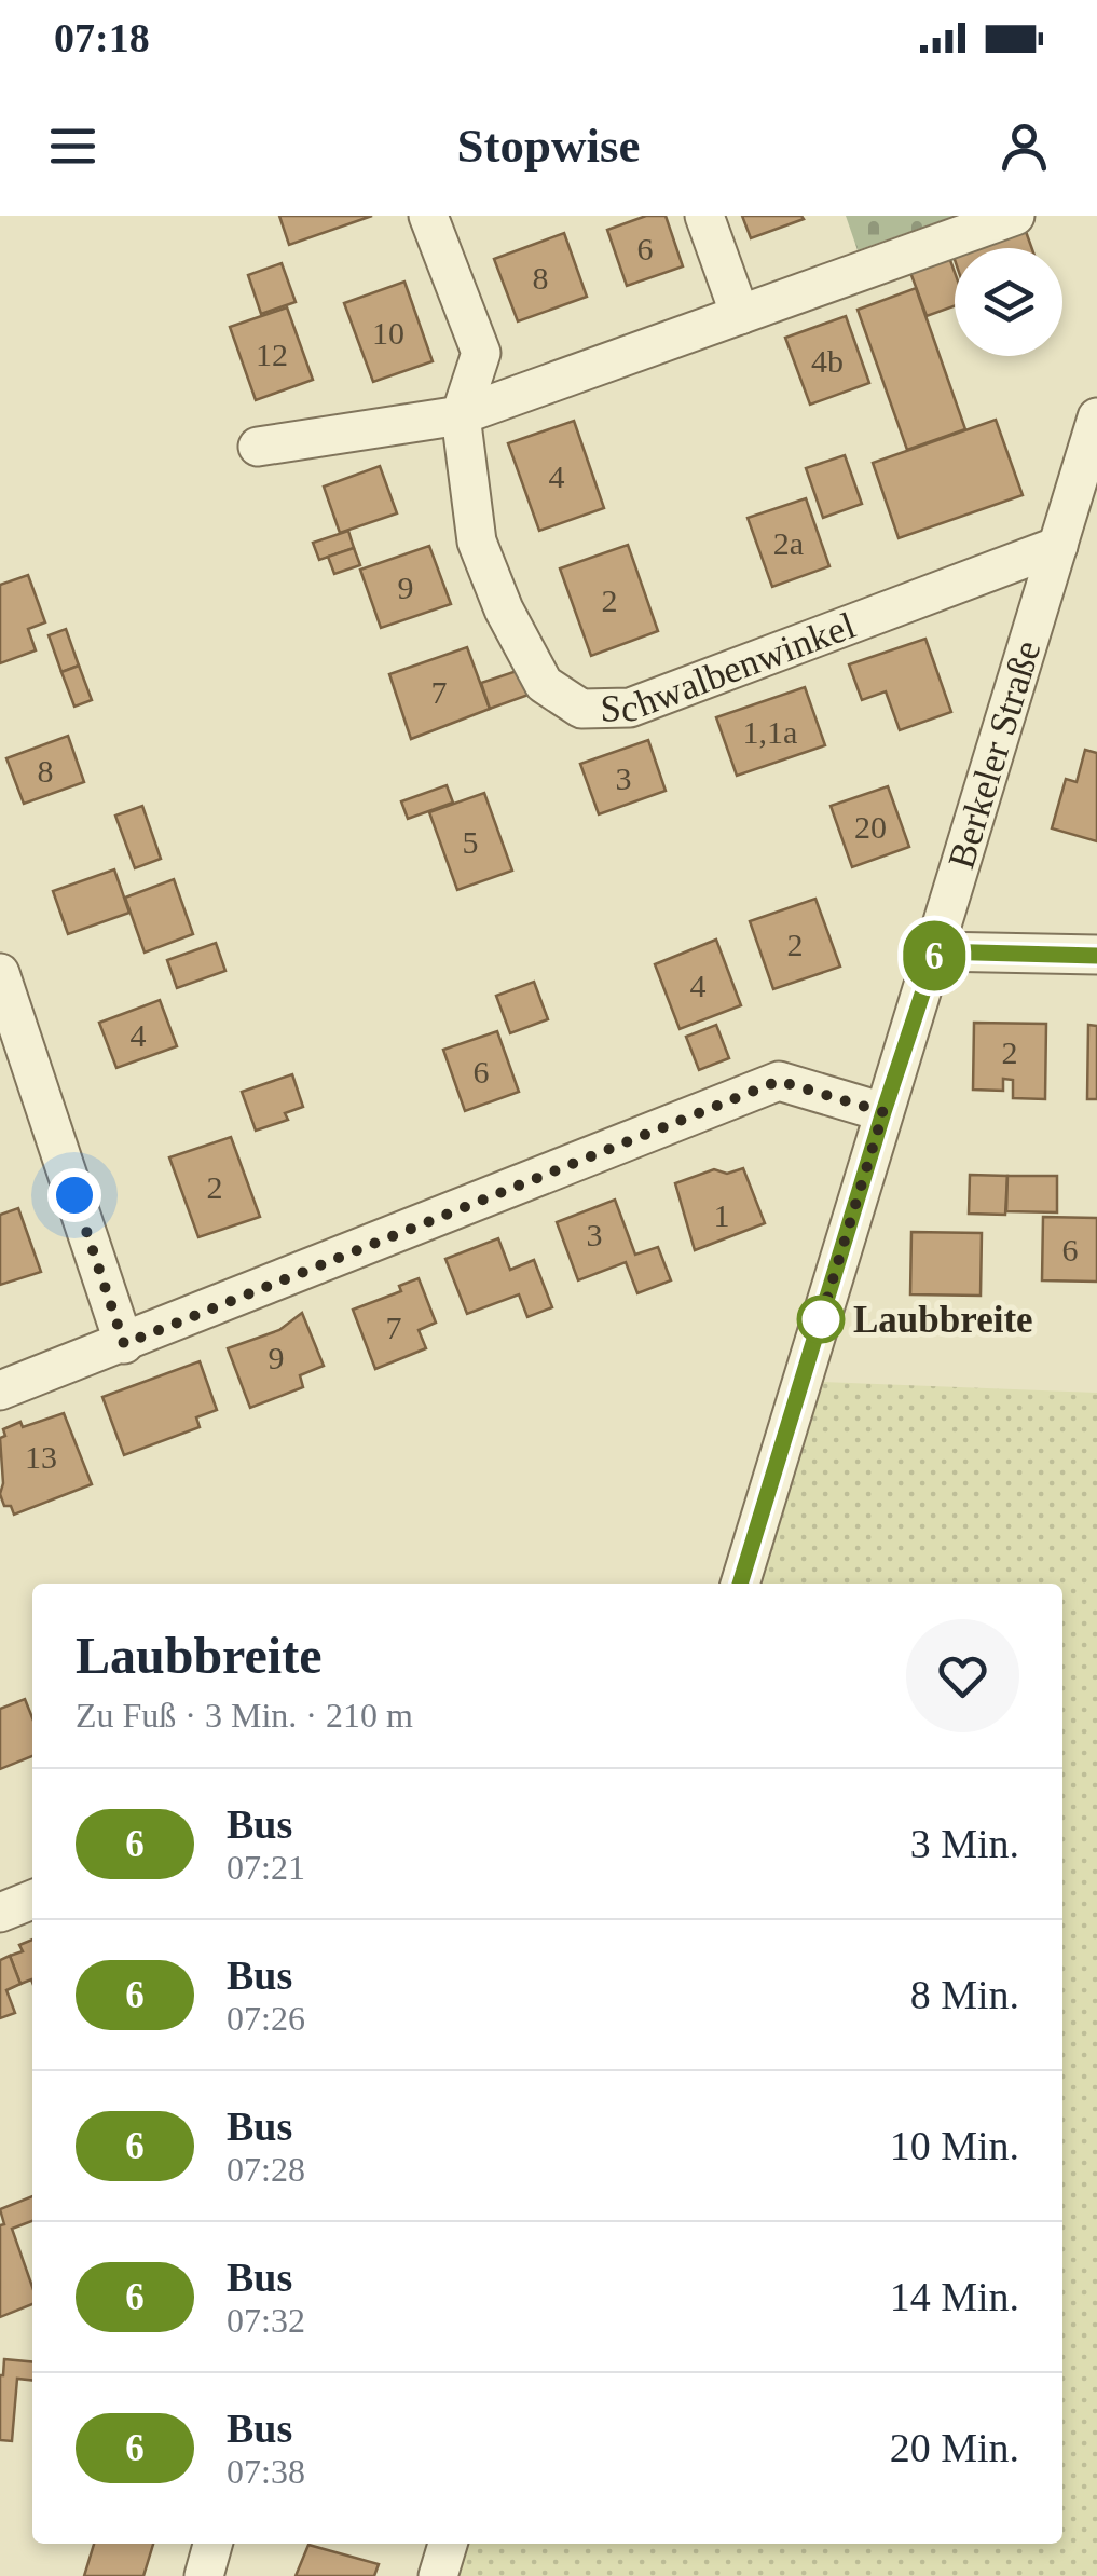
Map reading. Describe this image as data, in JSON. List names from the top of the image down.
{
  "streets": {
    "street": ["Schwalbenwinkel", "Berkeler Straße"]
  },
  "crossings": [
    ["Schwalbenwinkel", "Berkeler Straße"]
  ],
  "places": ["Laubbreite"],
  "lines": ["bus line 6"],
  "house_numbers": [
    "6",
    "8",
    "10",
    "12",
    "4b",
    "4",
    "2a",
    "9",
    "2",
    "7",
    "1,1a",
    "8",
    "3",
    "20",
    "5",
    "2",
    "4",
    "4",
    "2",
    "6",
    "2",
    "1",
    "3",
    "6",
    "7",
    "9",
    "13"
  ],
  "page": {
    "status": "07:18",
    "header": "Stopwise",
    "on_map": "6",
    "heading": ["Laubbreite", "Zu Fuß · 3 Min. · 210 m"],
    "list": [
      {
        "mark": "6",
        "name": "Bus",
        "note": "07:21",
        "value": "3 Min."
      },
      {
        "mark": "6",
        "name": "Bus",
        "note": "07:26",
        "value": "8 Min."
      },
      {
        "mark": "6",
        "name": "Bus",
        "note": "07:28",
        "value": "10 Min."
      },
      {
        "mark": "6",
        "name": "Bus",
        "note": "07:32",
        "value": "14 Min."
      },
      {
        "mark": "6",
        "name": "Bus",
        "note": "07:38",
        "value": "20 Min."
      }
    ]
  }
}
